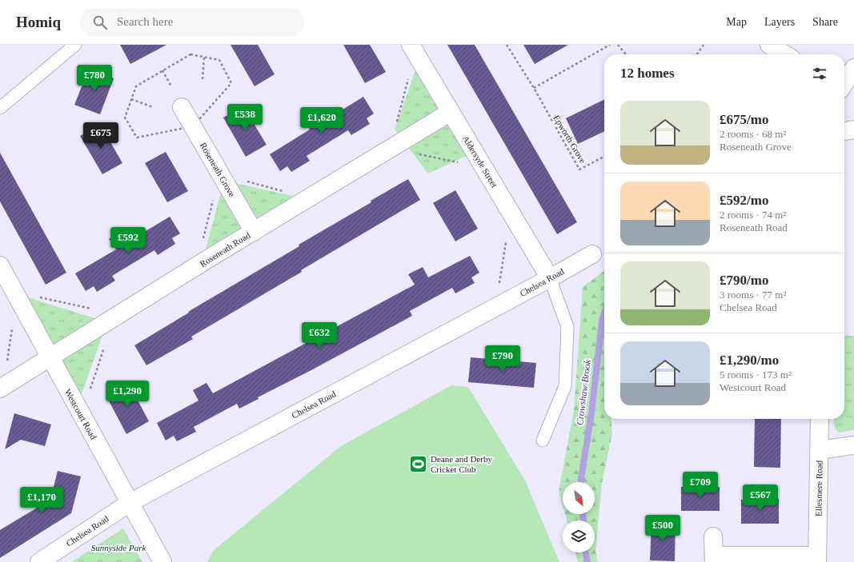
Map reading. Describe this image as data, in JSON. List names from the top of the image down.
{
  "streets": {
    "street": [
      "Aldersyde Street",
      "Roseneath Grove",
      "Roseneath Road",
      "Chelsea Road",
      "Westcourt Road",
      "Ellesmere Road"
    ],
    "path": ["Epworth Grove"]
  },
  "crossings": [
    ["Aldersyde Street", "Roseneath Road"],
    ["Aldersyde Street", "Chelsea Road"],
    ["Roseneath Grove", "Roseneath Road"],
    ["Roseneath Road", "Westcourt Road"],
    ["Chelsea Road", "Westcourt Road"]
  ],
  "water": ["Crowshaw Brook"],
  "parks": ["Sunnyside Park"],
  "places": {
    "sports": ["Deane and Derby Cricket Club"]
  },
  "north": "bottom right",
  "page": {
    "header": "Homiq",
    "search": "Search here",
    "nav": ["Map", "Layers", "Share"],
    "heading": "12 homes",
    "price": [
      "£780",
      "£538",
      "£1,620",
      "£675",
      "£592",
      "£632",
      "£790",
      "£1,290",
      "£709",
      "£567",
      "£1,170",
      "£500"
    ],
    "list": [
      {
        "name": "£675/mo",
        "note": "2 rooms · 68 m² · Roseneath Grove"
      },
      {
        "name": "£592/mo",
        "note": "2 rooms · 74 m² · Roseneath Road"
      },
      {
        "name": "£790/mo",
        "note": "3 rooms · 77 m² · Chelsea Road"
      },
      {
        "name": "£1,290/mo",
        "note": "5 rooms · 173 m² · Westcourt Road"
      }
    ]
  }
}
